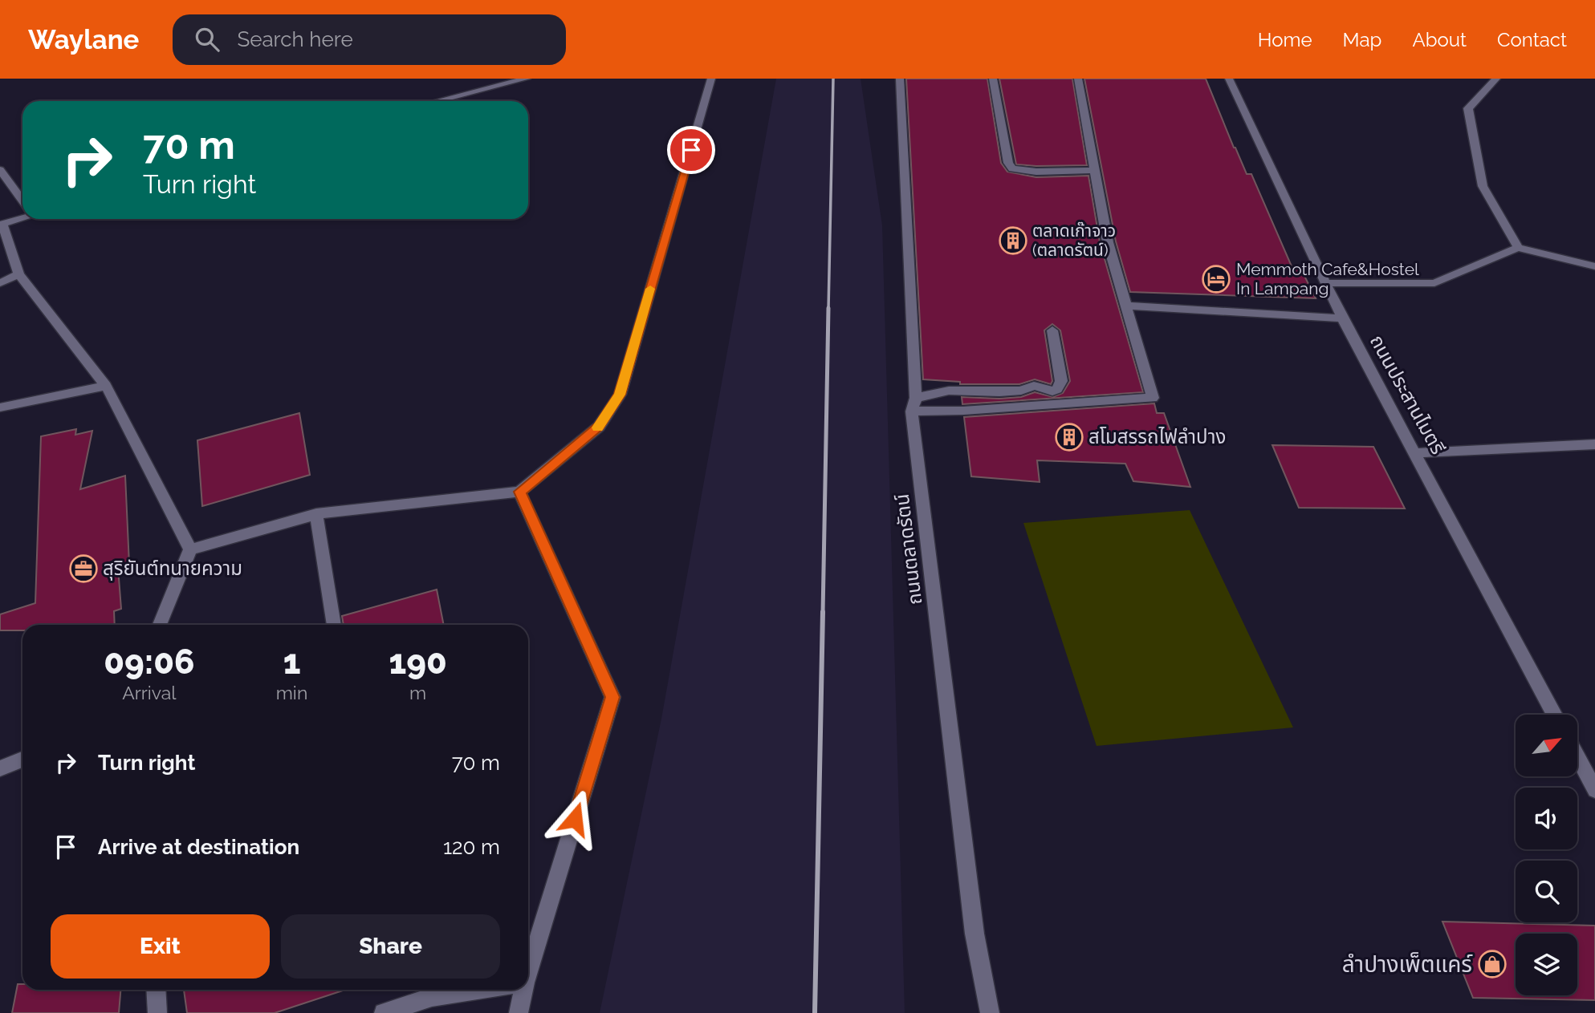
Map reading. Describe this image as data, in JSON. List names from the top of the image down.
{
  "streets": {
    "street": ["ถนนประสานไมตรี", "ถนนตลาดรัตน์"]
  },
  "places": {
    "building": ["ตลาดเก๊าจาว (ตลาดรัตน์)", "สโมสรรถไฟลำปาง"],
    "hotel": ["Memmoth Cafe&Hostel In Lampang"],
    "office": ["สุริยันต์ทนายความ"],
    "shop": ["ลำปางเพ็ตแคร์"]
  },
  "north": "top right",
  "page": {
    "header": "Waylane",
    "search": "Search here",
    "nav": [
      "Home",
      "Map",
      "About",
      "Contact"
    ],
    "turn": ["70 m", "Turn right"],
    "eta": [
      "09:06",
      "Arrival",
      "1",
      "min",
      "190",
      "m"
    ],
    "list": [
      {
        "name": "Turn right",
        "value": "70 m"
      },
      {
        "name": "Arrive at destination",
        "value": "120 m"
      }
    ],
    "buttons": ["Exit", "Share"]
  }
}
